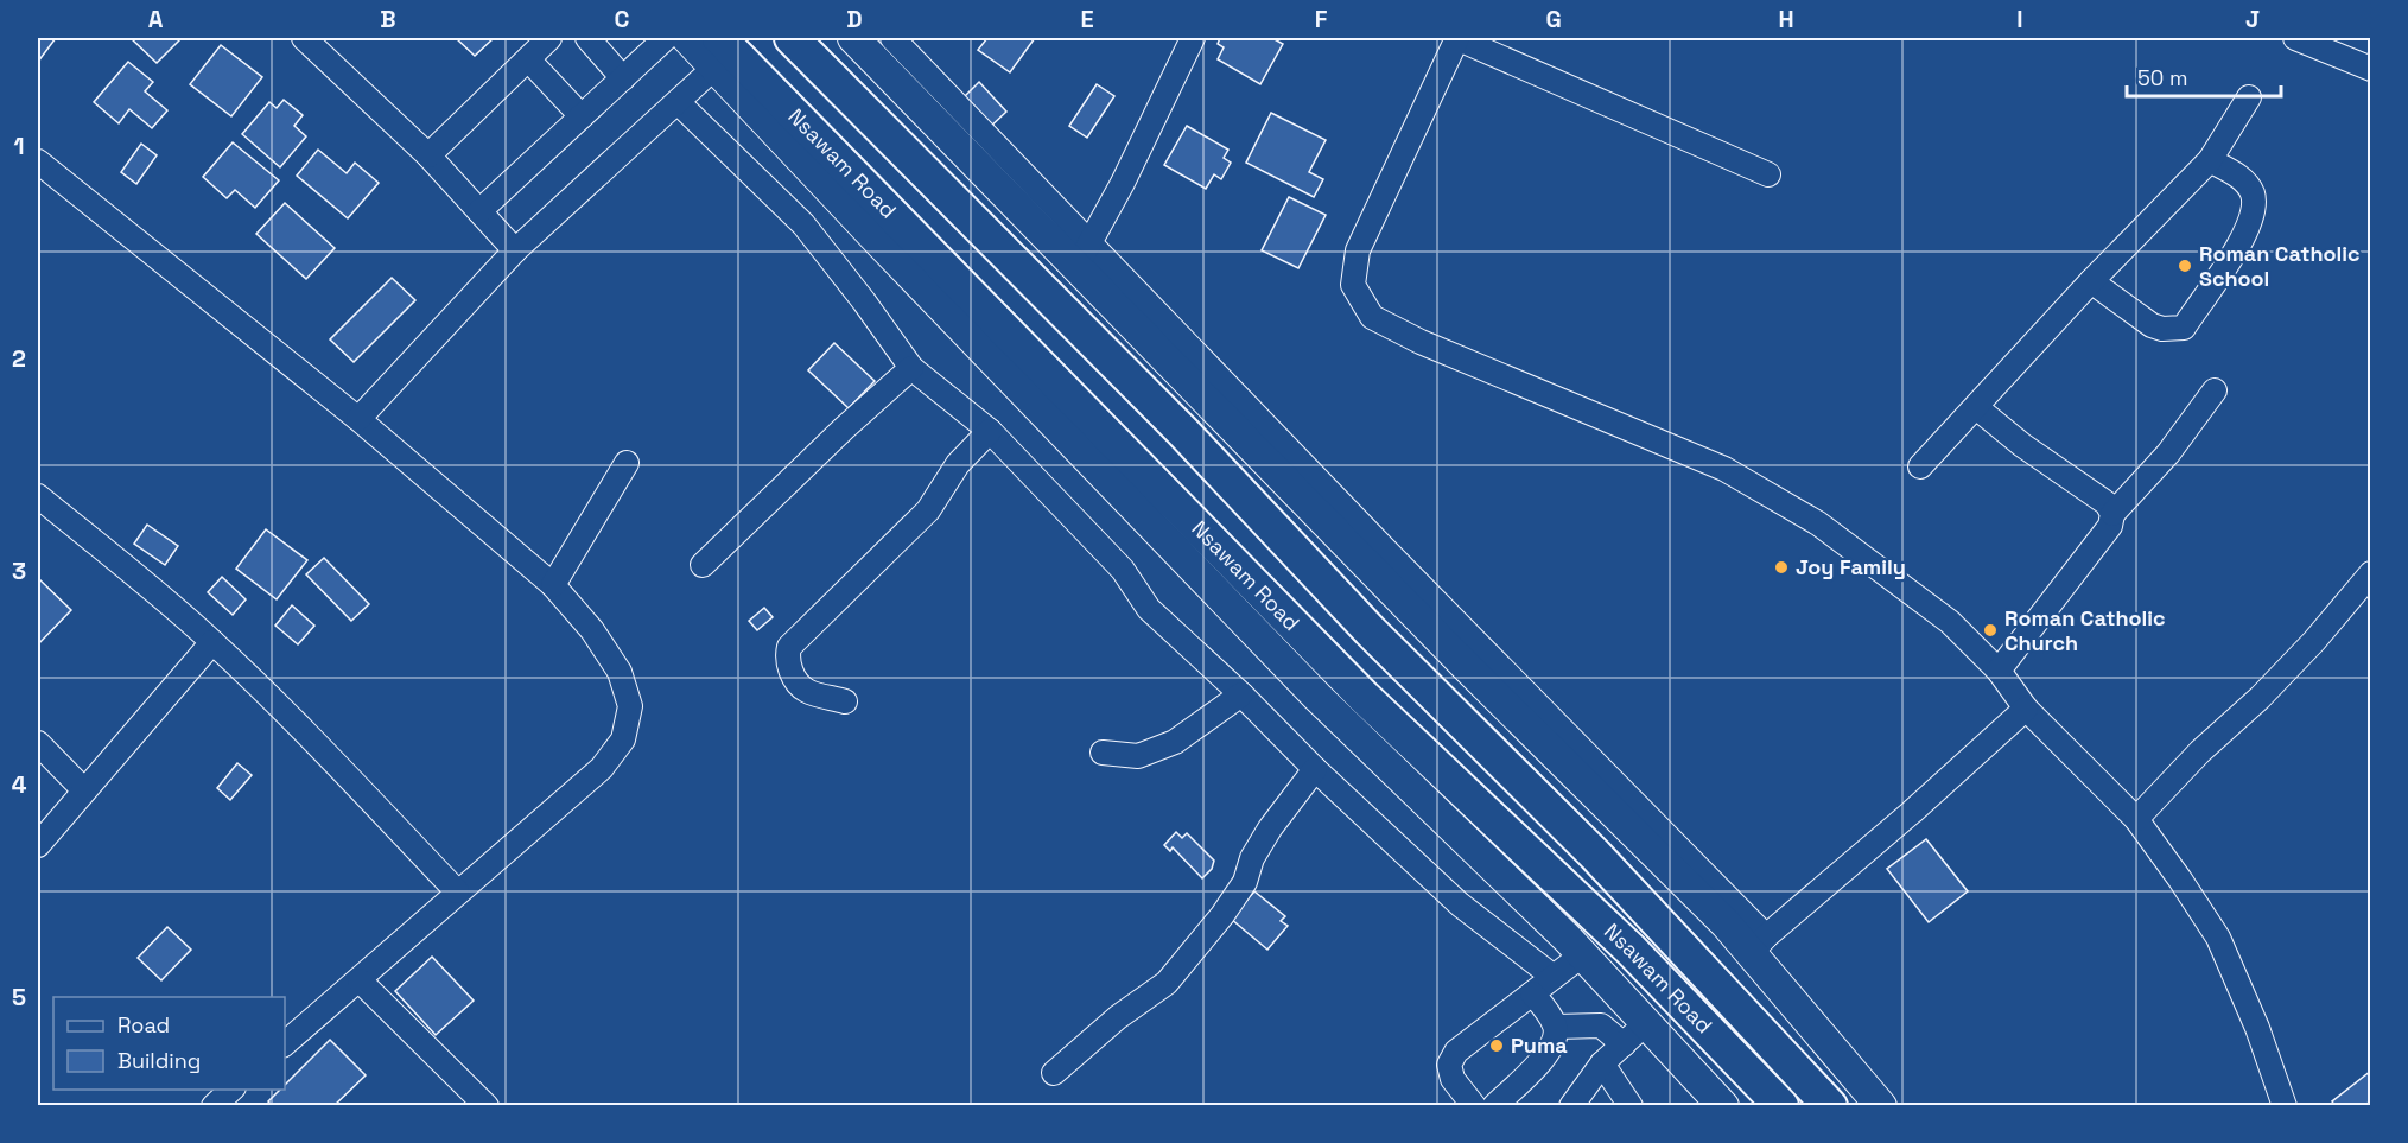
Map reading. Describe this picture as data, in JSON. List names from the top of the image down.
{
  "streets": {
    "highway": ["Nsawam Road"]
  },
  "places": [
    "Roman Catholic School",
    "Joy Family",
    "Roman Catholic Church",
    "Puma"
  ],
  "legend": ["Road", "Building"],
  "scale_bar": "50 m",
  "grid": {
    "columns": [
      "A",
      "B",
      "C",
      "D",
      "E",
      "F",
      "G",
      "H",
      "I",
      "J"
    ],
    "rows": [
      "1",
      "2",
      "3",
      "4",
      "5"
    ]
  }
}
